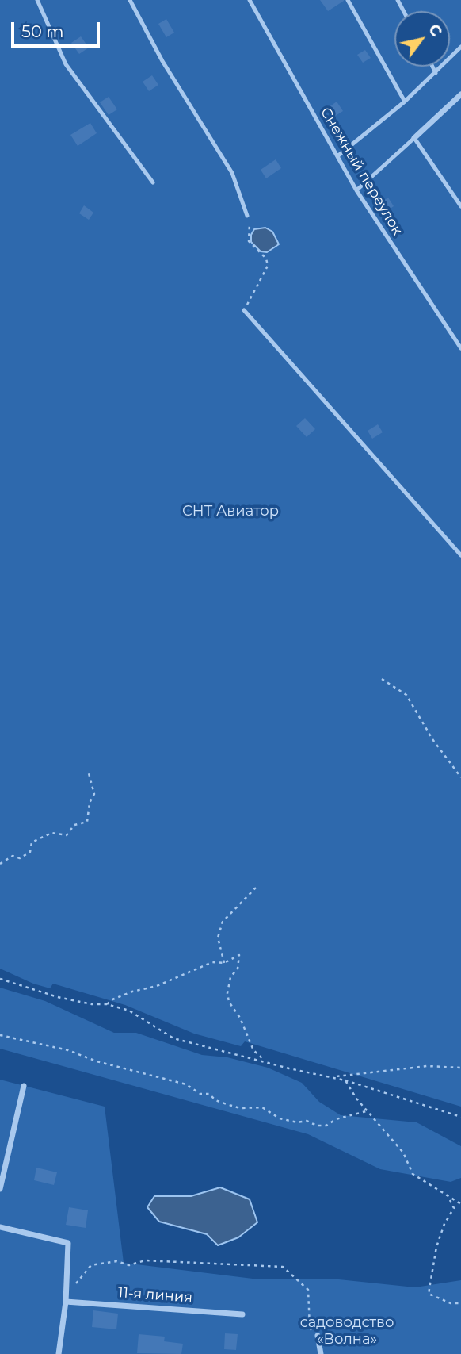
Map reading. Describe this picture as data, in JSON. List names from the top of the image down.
{
  "streets": {
    "street": ["11-я линия"],
    "lane": ["Снежный переулок"]
  },
  "parks": ["СНТ Авиатор", "садоводство «Волна»"],
  "scale_bar": "50 m",
  "north": "top right"
}
